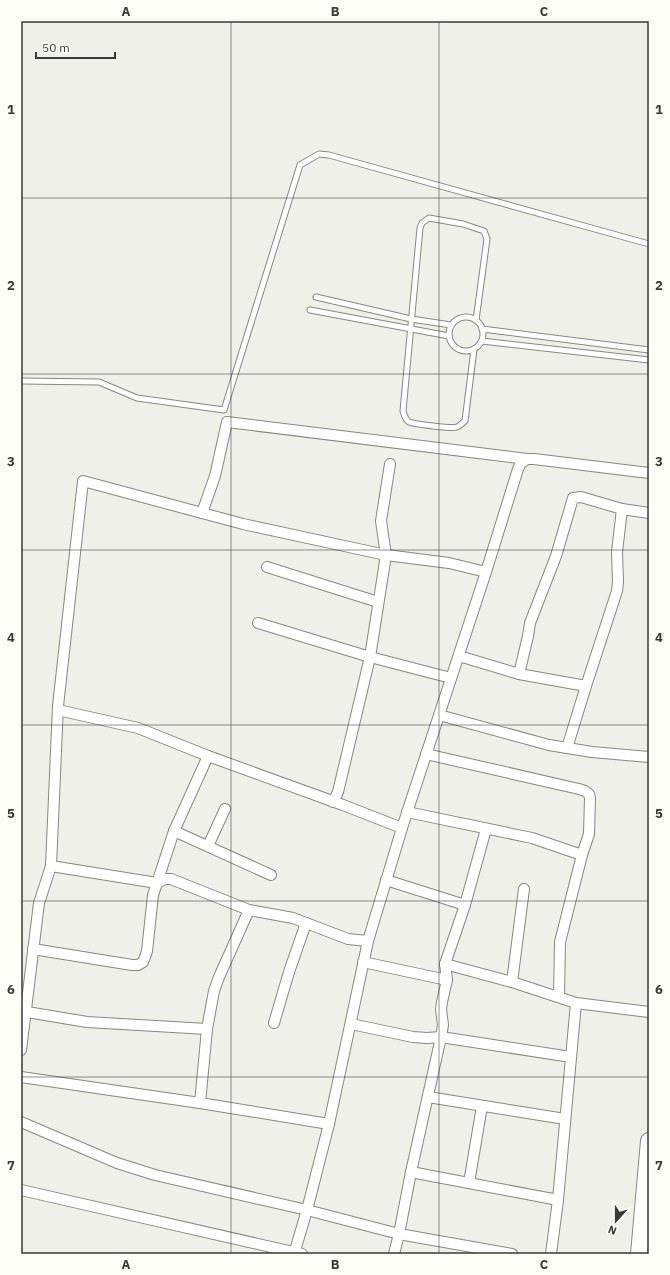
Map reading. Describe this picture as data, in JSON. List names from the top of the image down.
{
  "scale_bar": "50 m",
  "north": "bottom",
  "grid": {
    "columns": ["A", "B", "C"],
    "rows": [
      "1",
      "2",
      "3",
      "4",
      "5",
      "6",
      "7"
    ]
  }
}
